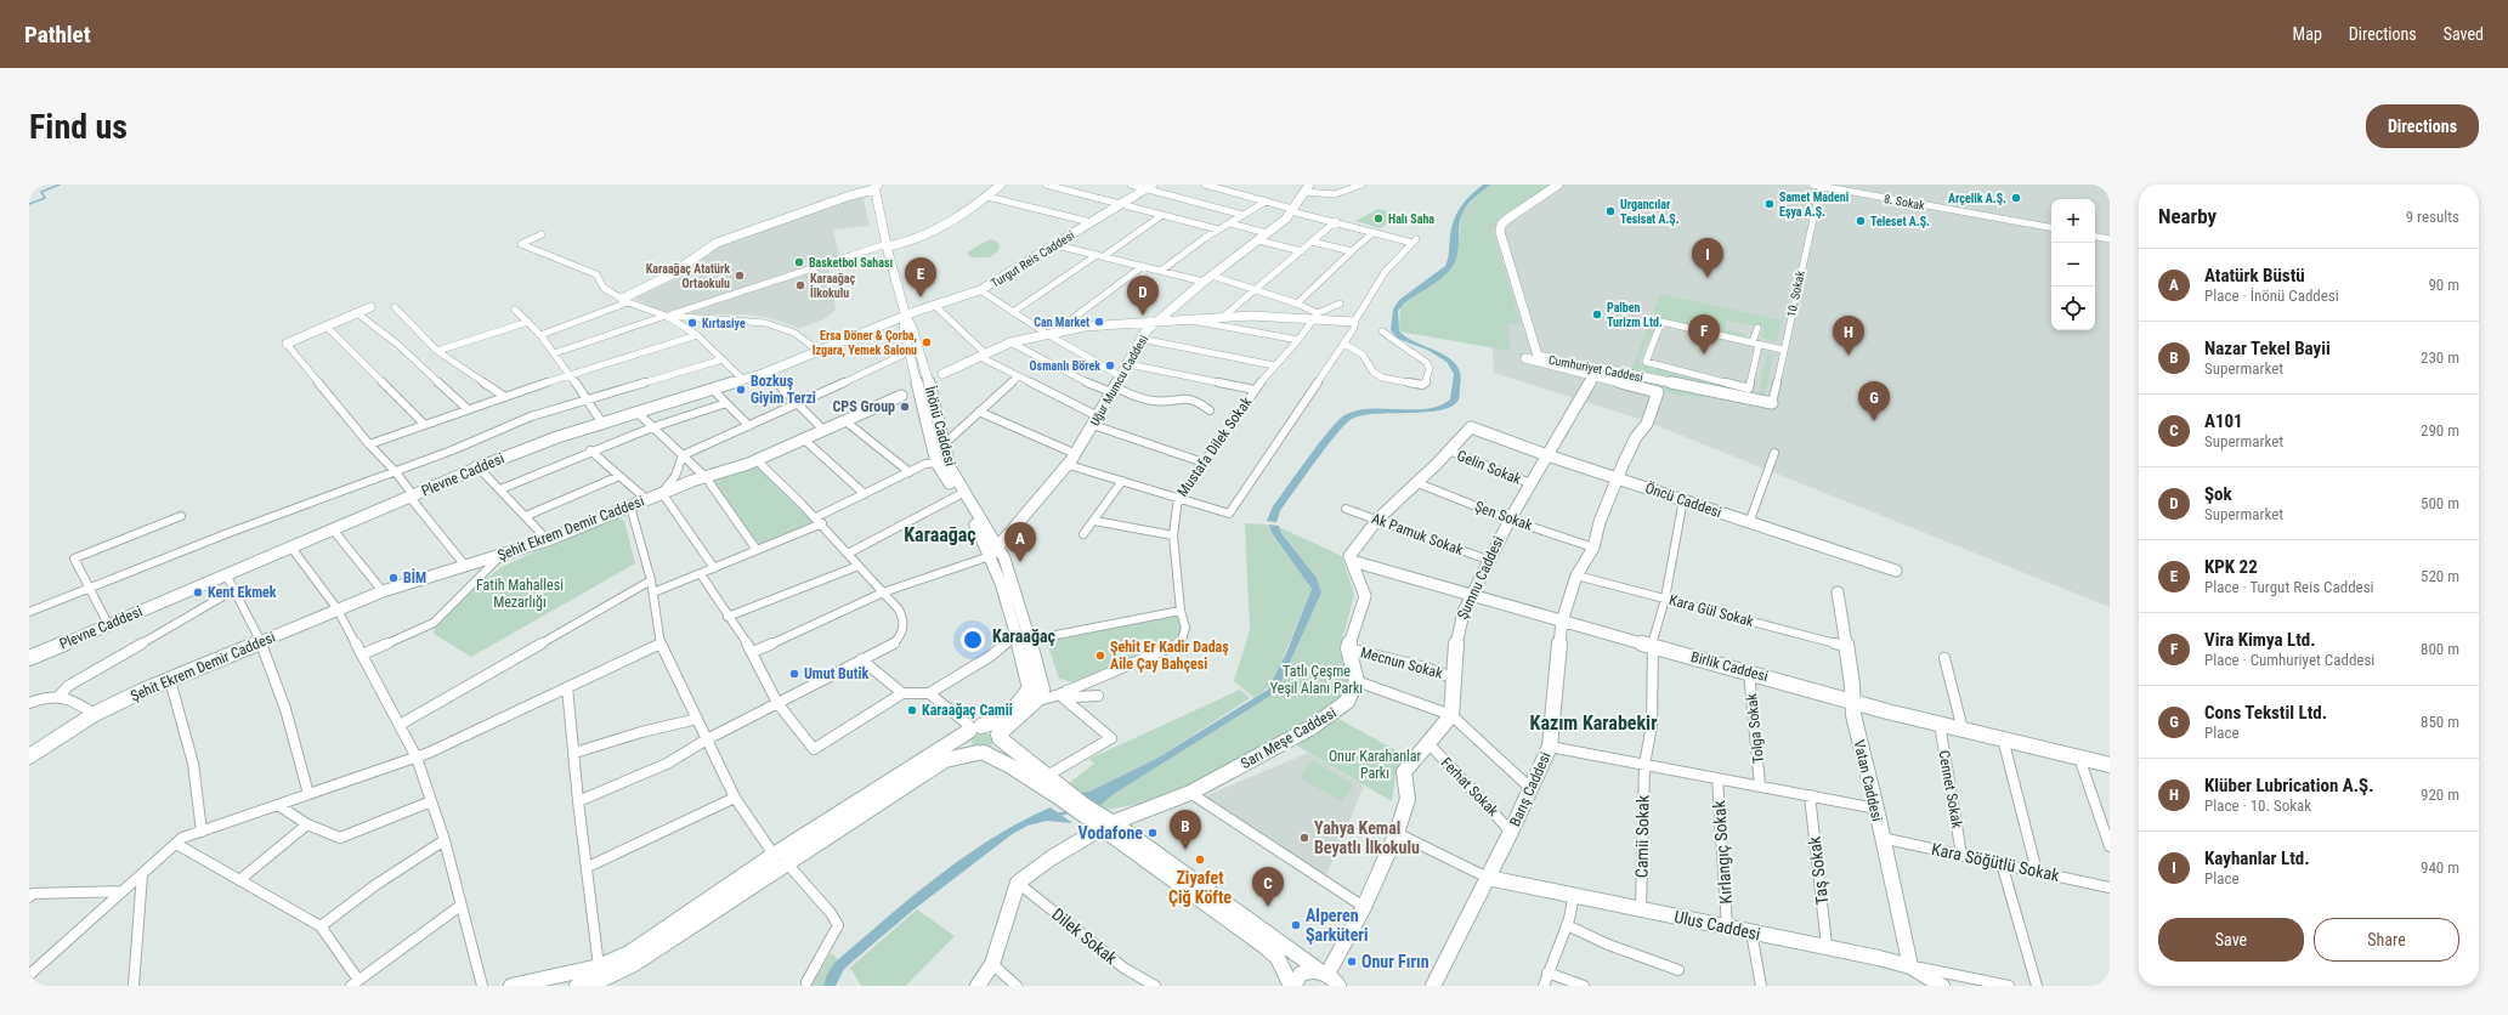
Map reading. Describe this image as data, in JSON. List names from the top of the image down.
{
  "streets": {
    "street": [
      "8. Sokak",
      "Turgut Reis Caddesi",
      "10. Sokak",
      "Cumhuriyet Caddesi",
      "Uğur Mumcu Caddesi",
      "İnönü Caddesi",
      "Mustafa Dilek Sokak",
      "Gelin Sokak",
      "Plevne Caddesi",
      "Öncü Caddesi",
      "Şen Sokak",
      "Şehit Ekrem Demir Caddesi",
      "Ak Pamuk Sokak",
      "Şumnu Caddesi",
      "Kara Gül Sokak",
      "Mecnun Sokak",
      "Birlik Caddesi",
      "Tolga Sokak",
      "Sarı Meşe Caddesi",
      "Vatan Caddesi",
      "Ferhat Sokak",
      "Barış Caddesi",
      "Cennet Sokak",
      "Camii Sokak",
      "Kırlangıç Sokak",
      "Kara Söğütlü Sokak",
      "Taş Sokak",
      "Ulus Caddesi",
      "Dilek Sokak"
    ]
  },
  "crossings": [
    ["8. Sokak", "10. Sokak"],
    ["Turgut Reis Caddesi", "İnönü Caddesi"],
    ["Turgut Reis Caddesi", "Plevne Caddesi"],
    ["10. Sokak", "Cumhuriyet Caddesi"],
    ["Uğur Mumcu Caddesi", "İnönü Caddesi"],
    ["İnönü Caddesi", "Mustafa Dilek Sokak"],
    ["İnönü Caddesi", "Plevne Caddesi"],
    ["İnönü Caddesi", "Şehit Ekrem Demir Caddesi"],
    ["Gelin Sokak", "Öncü Caddesi"],
    ["Gelin Sokak", "Şumnu Caddesi"],
    ["Öncü Caddesi", "Şumnu Caddesi"],
    ["Öncü Caddesi", "Barış Caddesi"],
    ["Öncü Caddesi", "Camii Sokak"],
    ["Şen Sokak", "Şumnu Caddesi"],
    ["Şen Sokak", "Barış Caddesi"],
    ["Ak Pamuk Sokak", "Şumnu Caddesi"],
    ["Şumnu Caddesi", "Mecnun Sokak"],
    ["Şumnu Caddesi", "Birlik Caddesi"],
    ["Kara Gül Sokak", "Vatan Caddesi"],
    ["Kara Gül Sokak", "Barış Caddesi"],
    ["Kara Gül Sokak", "Camii Sokak"],
    ["Birlik Caddesi", "Tolga Sokak"],
    ["Birlik Caddesi", "Vatan Caddesi"],
    ["Birlik Caddesi", "Barış Caddesi"],
    ["Birlik Caddesi", "Cennet Sokak"],
    ["Birlik Caddesi", "Camii Sokak"],
    ["Sarı Meşe Caddesi", "Dilek Sokak"],
    ["Vatan Caddesi", "Kara Söğütlü Sokak"],
    ["Vatan Caddesi", "Ulus Caddesi"],
    ["Ferhat Sokak", "Barış Caddesi"],
    ["Barış Caddesi", "Ulus Caddesi"],
    ["Cennet Sokak", "Kara Söğütlü Sokak"],
    ["Camii Sokak", "Ulus Caddesi"],
    ["Kırlangıç Sokak", "Ulus Caddesi"],
    ["Taş Sokak", "Ulus Caddesi"]
  ],
  "districts": ["Karaağaç", "Karaağaç", "Kazım Karabekir"],
  "parks": ["Fatih Mahallesi Mezarlığı", "Tatlı Çeşme Yeşil Alanı Parkı", "Onur Karahanlar Parkı"],
  "places": [
    "Arçelik A.Ş.",
    "Samet Madeni Eşya A.Ş.",
    "Urgancılar Tesisat A.Ş.",
    "Halı Saha",
    "Teleset A.Ş.",
    "Basketbol Sahası",
    "Karaağaç Atatürk Ortaokulu",
    "Karaağaç İlkokulu",
    "Palben Turizm Ltd.",
    "Can Market",
    "Kırtasiye",
    "Ersa Döner & Çorba, Izgara, Yemek Salonu",
    "Osmanlı Börek",
    "Bozkuş Giyim Terzi",
    "CPS Group",
    "BİM",
    "Kent Ekmek",
    "Şehit Er Kadir Dadaş Aile Çay Bahçesi",
    "Umut Butik",
    "Karaağaç Camii",
    "Vodafone",
    "Yahya Kemal Beyatlı İlkokulu",
    "Ziyafet Çiğ Köfte",
    "Alperen Şarküteri",
    "Onur Fırın"
  ],
  "page": {
    "header": "Pathlet",
    "nav": ["Map", "Directions", "Saved"],
    "buttons": [
      "Directions",
      ["Save", "Share"]
    ],
    "title": "Find us",
    "heading": ["Nearby", "9 results"],
    "map_buttons": ["+", "−"],
    "pins": [
      "I",
      "E",
      "D",
      "F",
      "H",
      "G",
      "A",
      "B",
      "C"
    ],
    "list": [
      {
        "mark": "A",
        "name": "Atatürk Büstü",
        "note": "Place · İnönü Caddesi",
        "value": "90 m"
      },
      {
        "mark": "B",
        "name": "Nazar Tekel Bayii",
        "note": "Supermarket",
        "value": "230 m"
      },
      {
        "mark": "C",
        "name": "A101",
        "note": "Supermarket",
        "value": "290 m"
      },
      {
        "mark": "D",
        "name": "Şok",
        "note": "Supermarket",
        "value": "500 m"
      },
      {
        "mark": "E",
        "name": "KPK 22",
        "note": "Place · Turgut Reis Caddesi",
        "value": "520 m"
      },
      {
        "mark": "F",
        "name": "Vira Kimya Ltd.",
        "note": "Place · Cumhuriyet Caddesi",
        "value": "800 m"
      },
      {
        "mark": "G",
        "name": "Cons Tekstil Ltd.",
        "note": "Place",
        "value": "850 m"
      },
      {
        "mark": "H",
        "name": "Klüber Lubrication A.Ş.",
        "note": "Place · 10. Sokak",
        "value": "920 m"
      },
      {
        "mark": "I",
        "name": "Kayhanlar Ltd.",
        "note": "Place",
        "value": "940 m"
      }
    ]
  }
}
